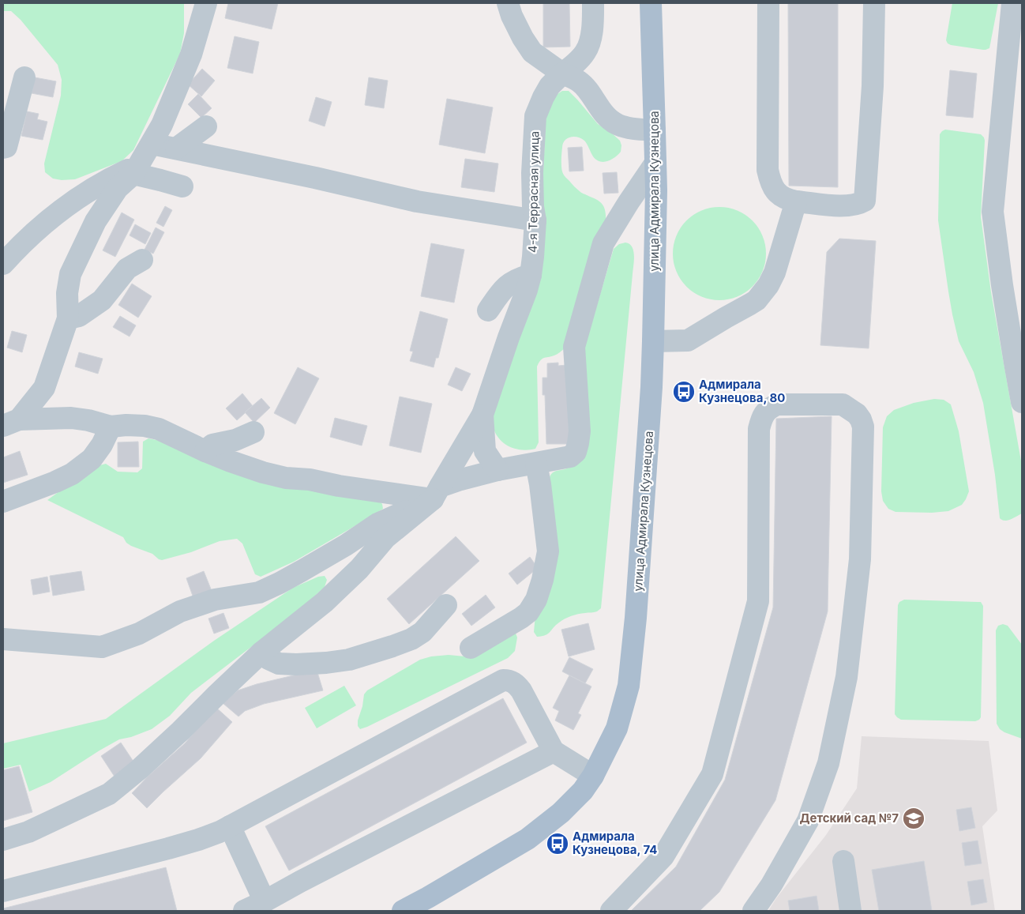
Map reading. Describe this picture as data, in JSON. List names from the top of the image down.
{
  "streets": {
    "main road": ["улица Адмирала Кузнецова"],
    "street": ["4-я Террасная улица"]
  },
  "places": {
    "bus stop": ["Адмирала Кузнецова, 80", "Адмирала Кузнецова, 74"],
    "school or university": ["Детский сад №7"]
  }
}
